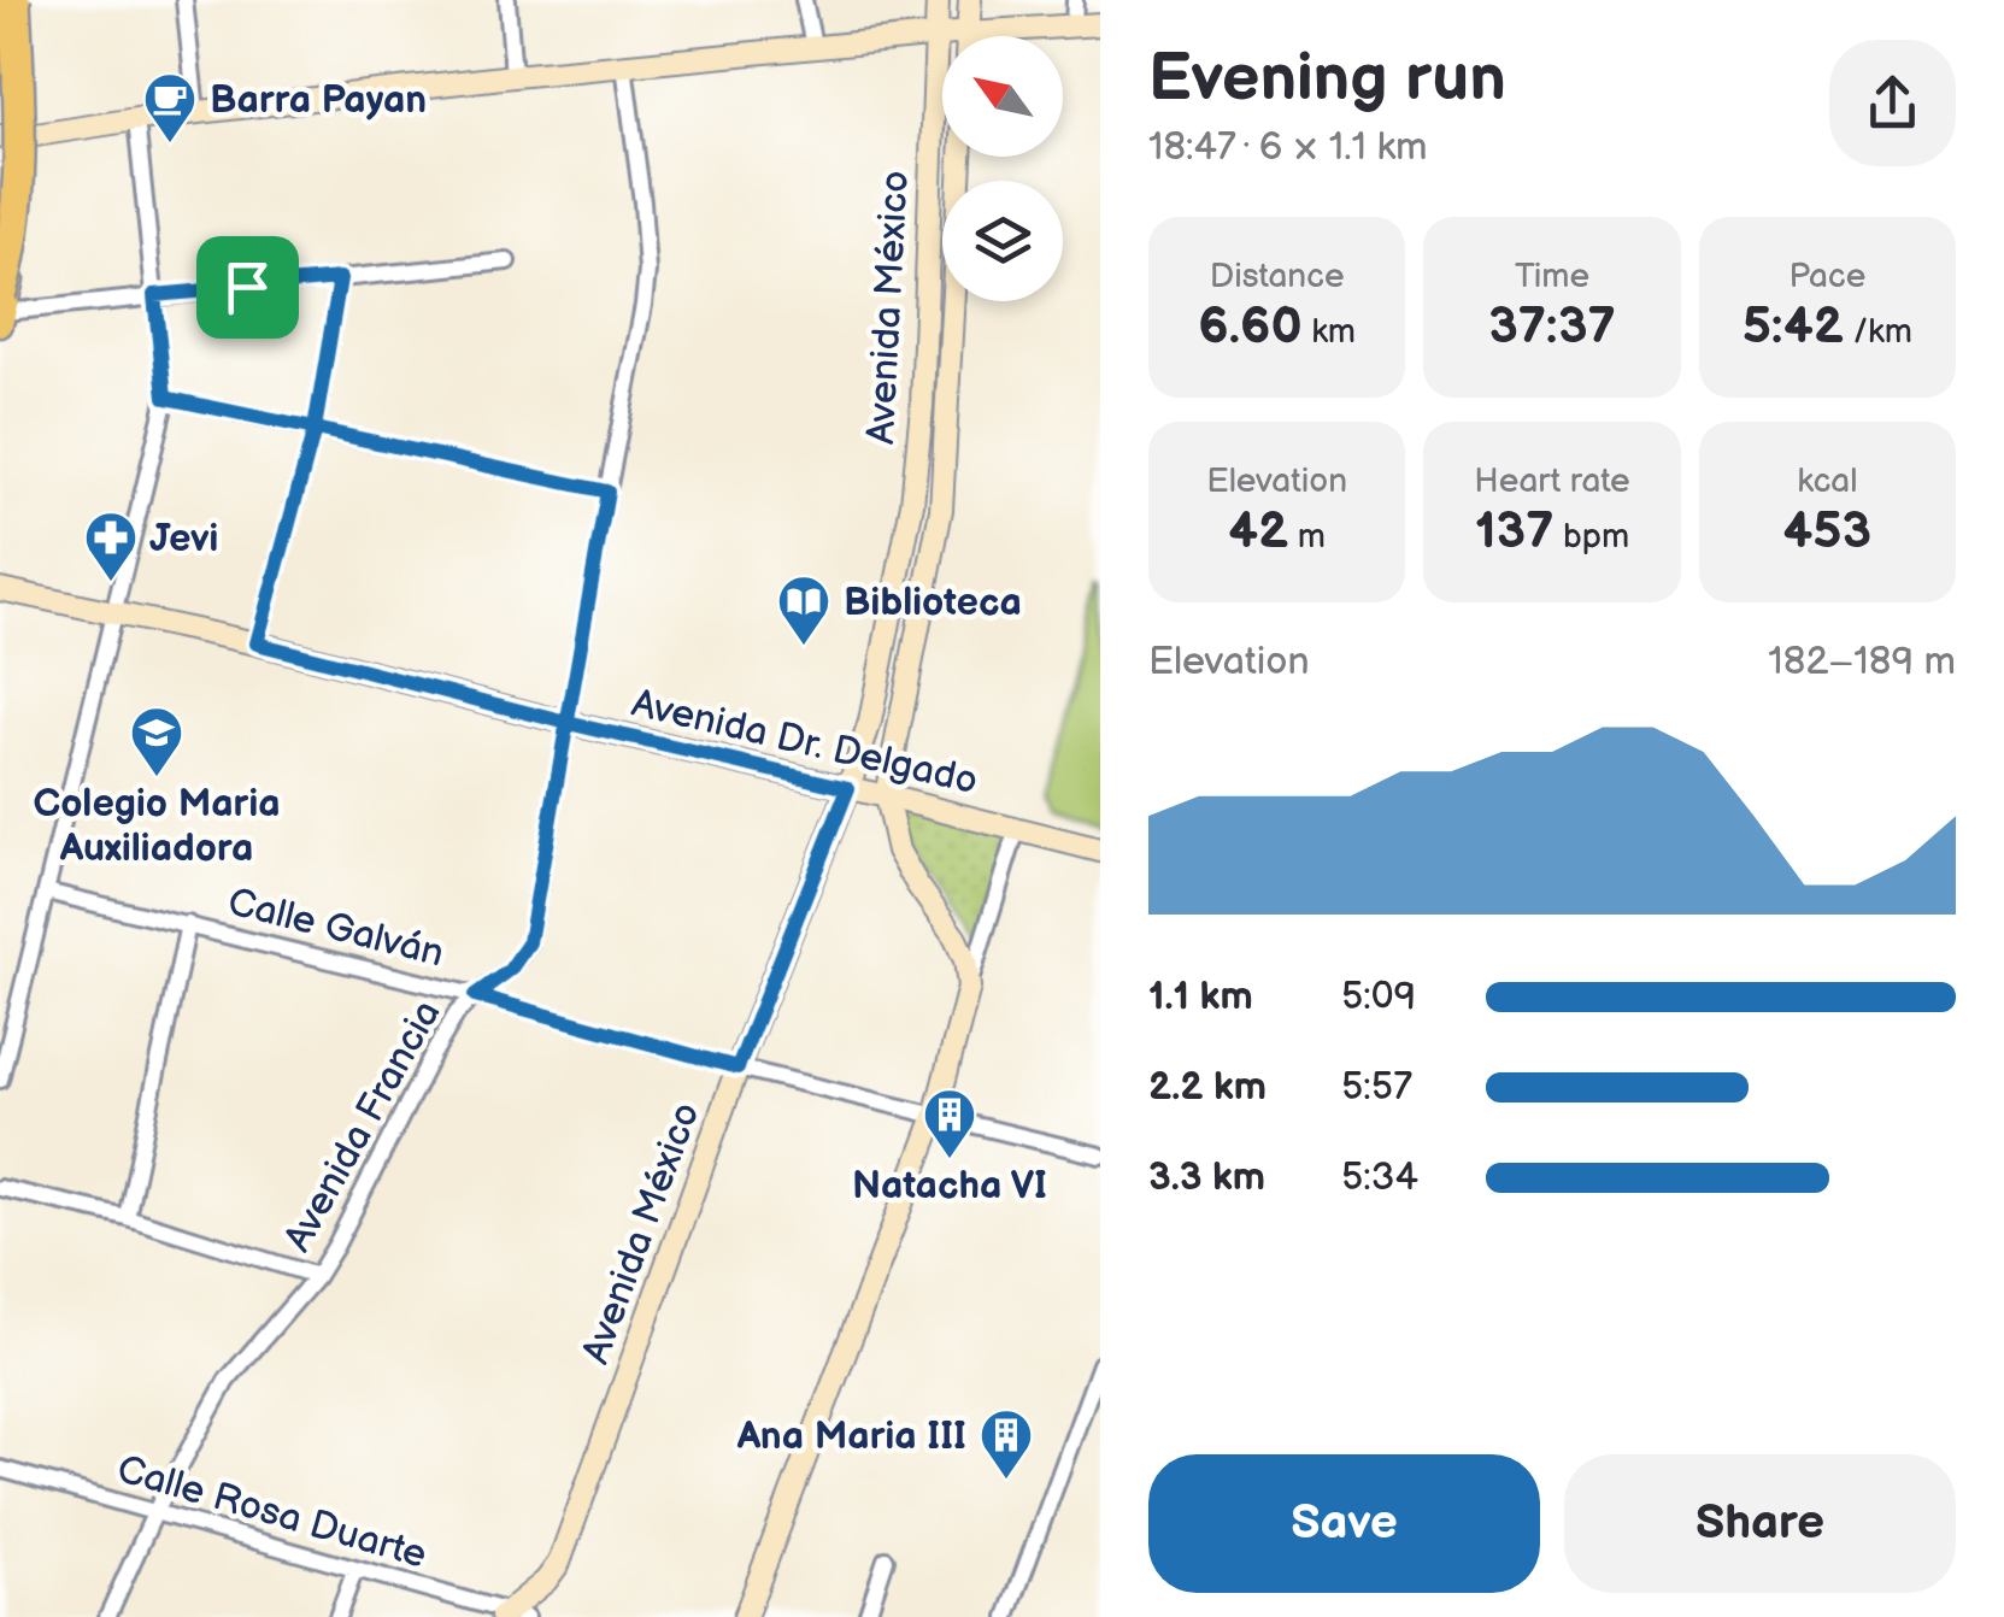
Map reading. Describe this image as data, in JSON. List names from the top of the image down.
{
  "streets": {
    "main road": ["Avenida México", "Avenida Dr. Delgado"],
    "street": ["Calle Galván", "Avenida Francia", "Calle Rosa Duarte"]
  },
  "crossings": [
    ["Avenida México", "Avenida Dr. Delgado"],
    ["Avenida México", "Calle Galván"],
    ["Avenida México", "Calle Rosa Duarte"],
    ["Avenida Dr. Delgado", "Avenida Francia"],
    ["Calle Galván", "Avenida Francia"],
    ["Avenida Francia", "Calle Rosa Duarte"]
  ],
  "places": {
    "cafe": ["Barra Payan"],
    "pharmacy": ["Jevi"],
    "library": ["Biblioteca"],
    "school or university": ["Colegio Maria Auxiliadora"],
    "building": ["Natacha VI", "Ana Maria III"]
  },
  "north": "top left",
  "page": {
    "heading": ["Evening run", "18:47 · 6 × 1.1 km"],
    "stats": [
      ["Distance", "6.60 km"],
      ["Time", "37:37"],
      ["Pace", "5:42 /km"],
      ["Elevation", "42 m"],
      ["Heart rate", "137 bpm"],
      ["kcal", "453"]
    ],
    "chart": ["Elevation", "182–189 m"],
    "list": [
      {
        "name": "1.1 km",
        "note": "5:09"
      },
      {
        "name": "2.2 km",
        "note": "5:57"
      },
      {
        "name": "3.3 km",
        "note": "5:34"
      }
    ],
    "buttons": ["Save", "Share"]
  }
}
